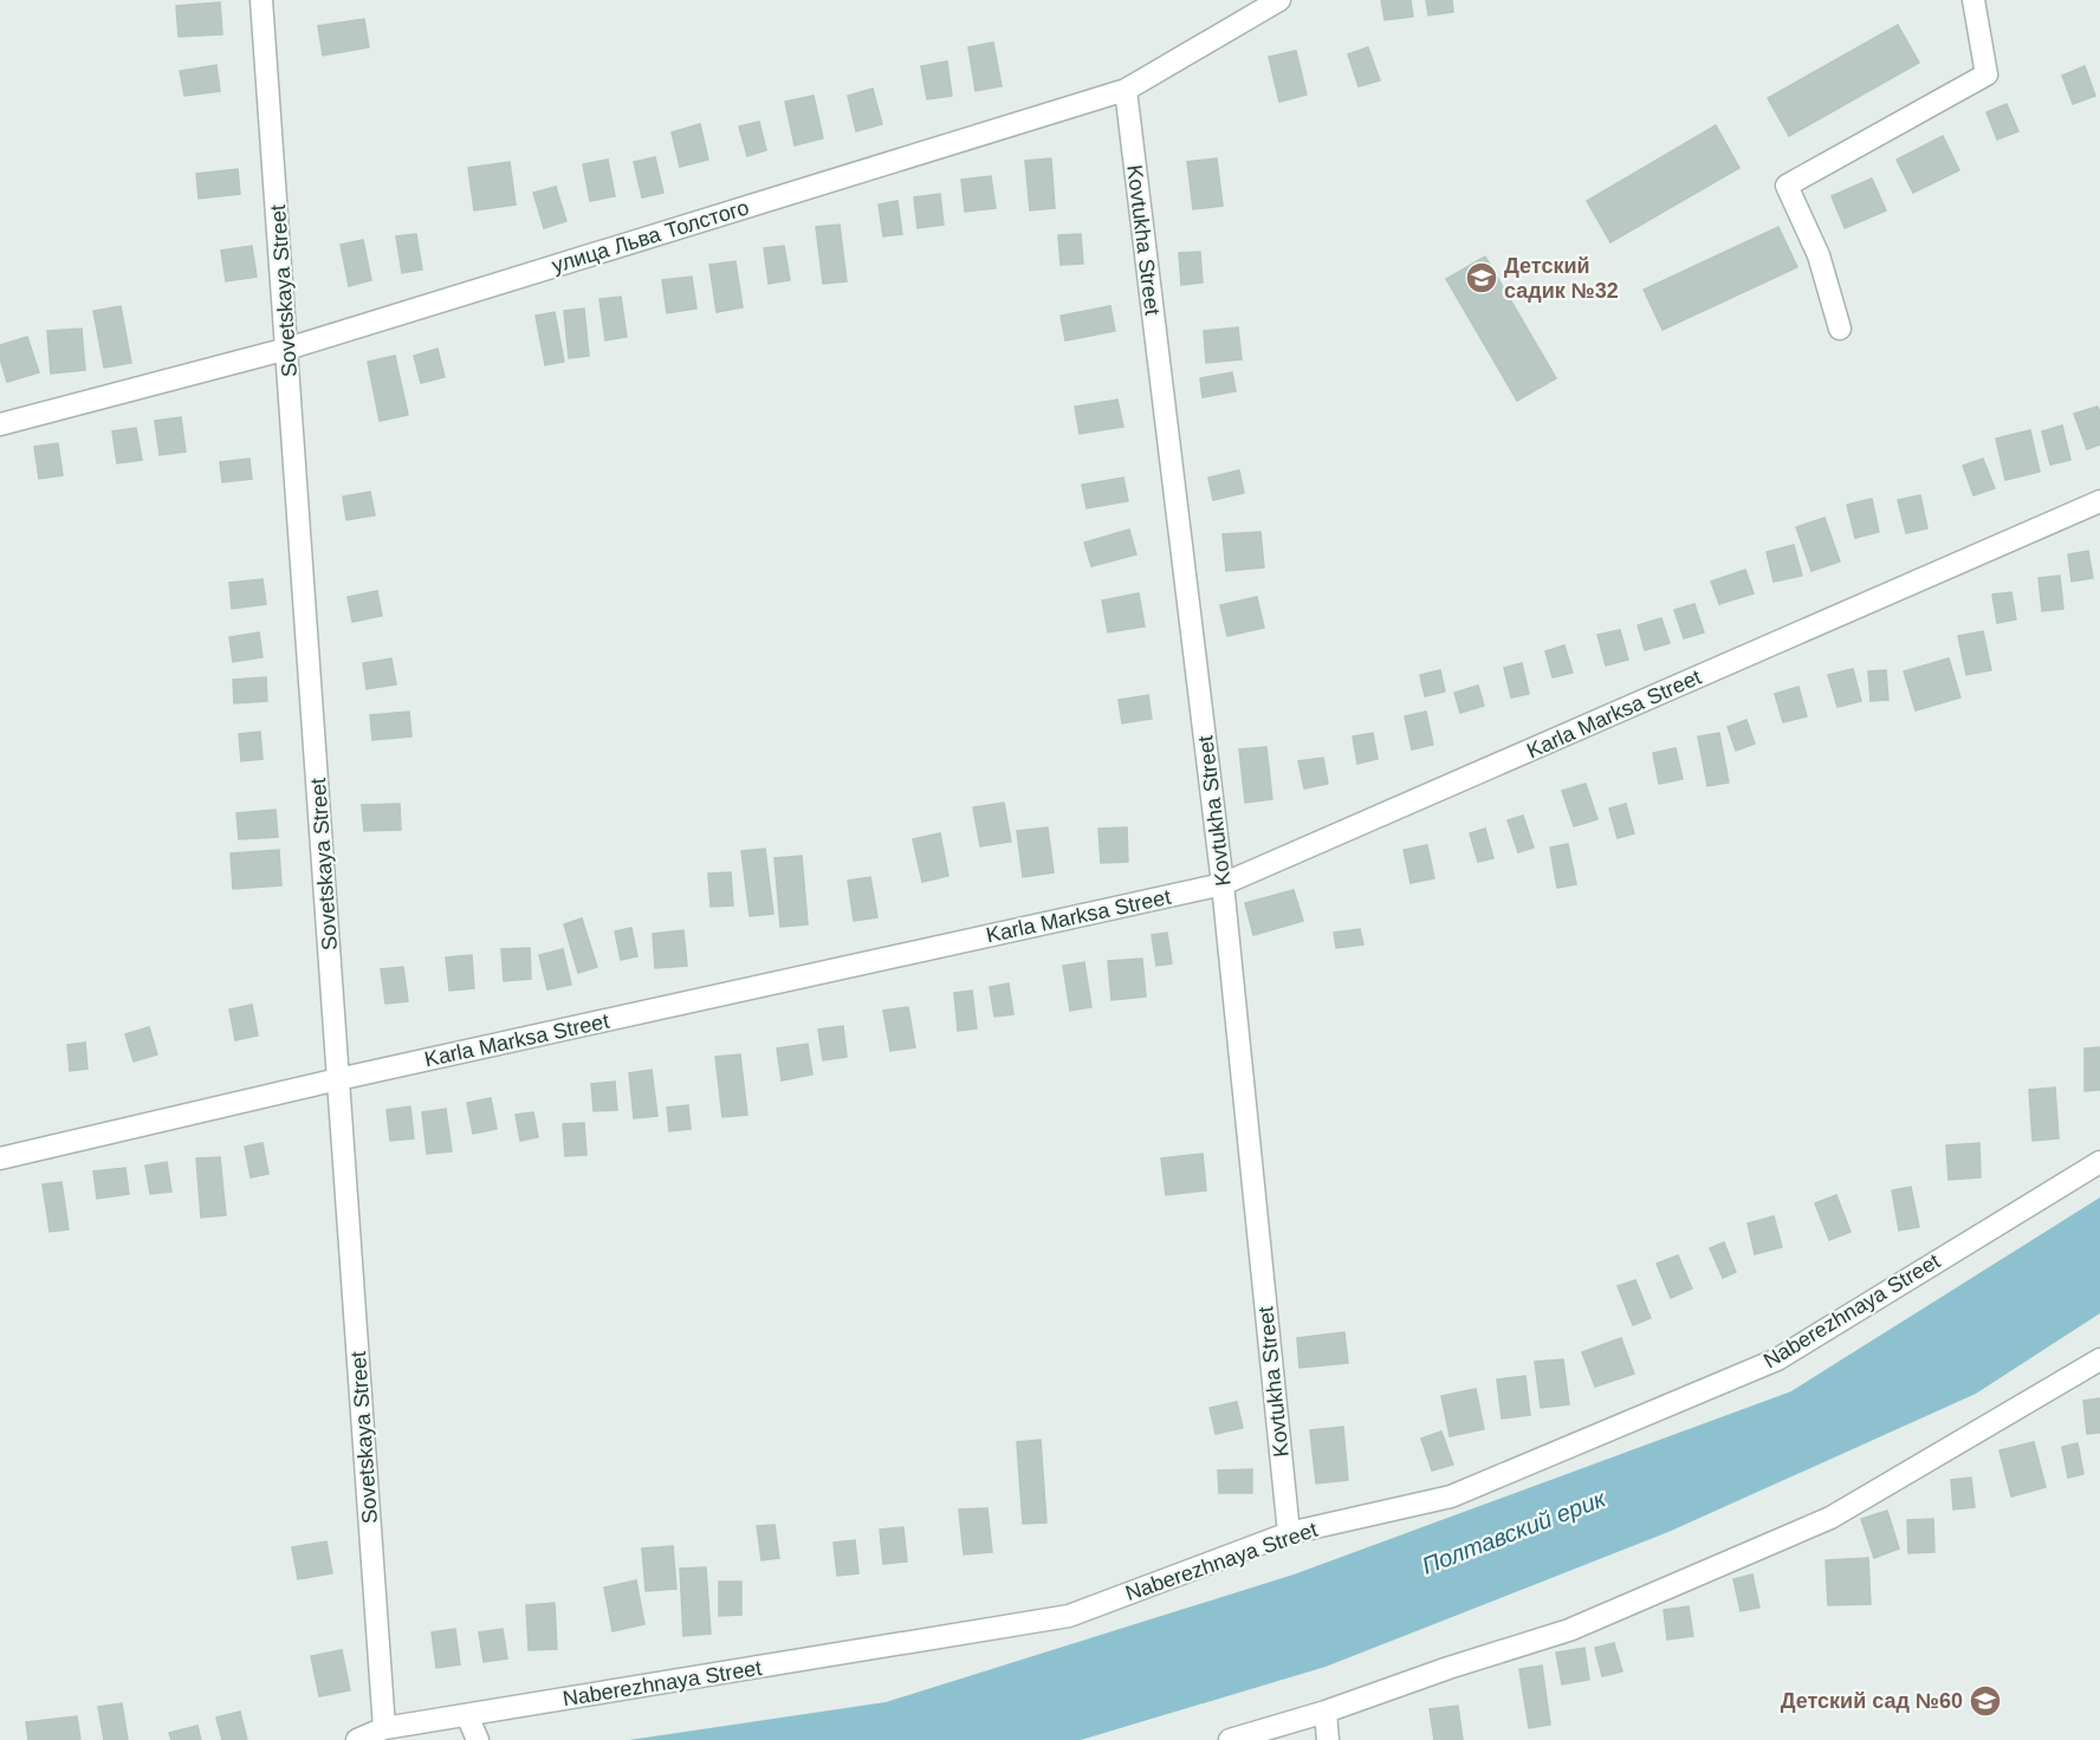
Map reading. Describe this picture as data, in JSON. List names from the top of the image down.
{
  "streets": {
    "street": [
      "улица Льва Толстого",
      "Kovtukha Street",
      "Sovetskaya Street",
      "Karla Marksa Street",
      "Naberezhnaya Street"
    ]
  },
  "crossings": [
    ["улица Льва Толстого", "Kovtukha Street"],
    ["улица Льва Толстого", "Sovetskaya Street"],
    ["Kovtukha Street", "Karla Marksa Street"],
    ["Kovtukha Street", "Naberezhnaya Street"],
    ["Sovetskaya Street", "Karla Marksa Street"],
    ["Sovetskaya Street", "Naberezhnaya Street"]
  ],
  "water": ["Полтавский ерик"],
  "places": {
    "school or university": ["Детский садик №32", "Детский сад №60"]
  }
}
